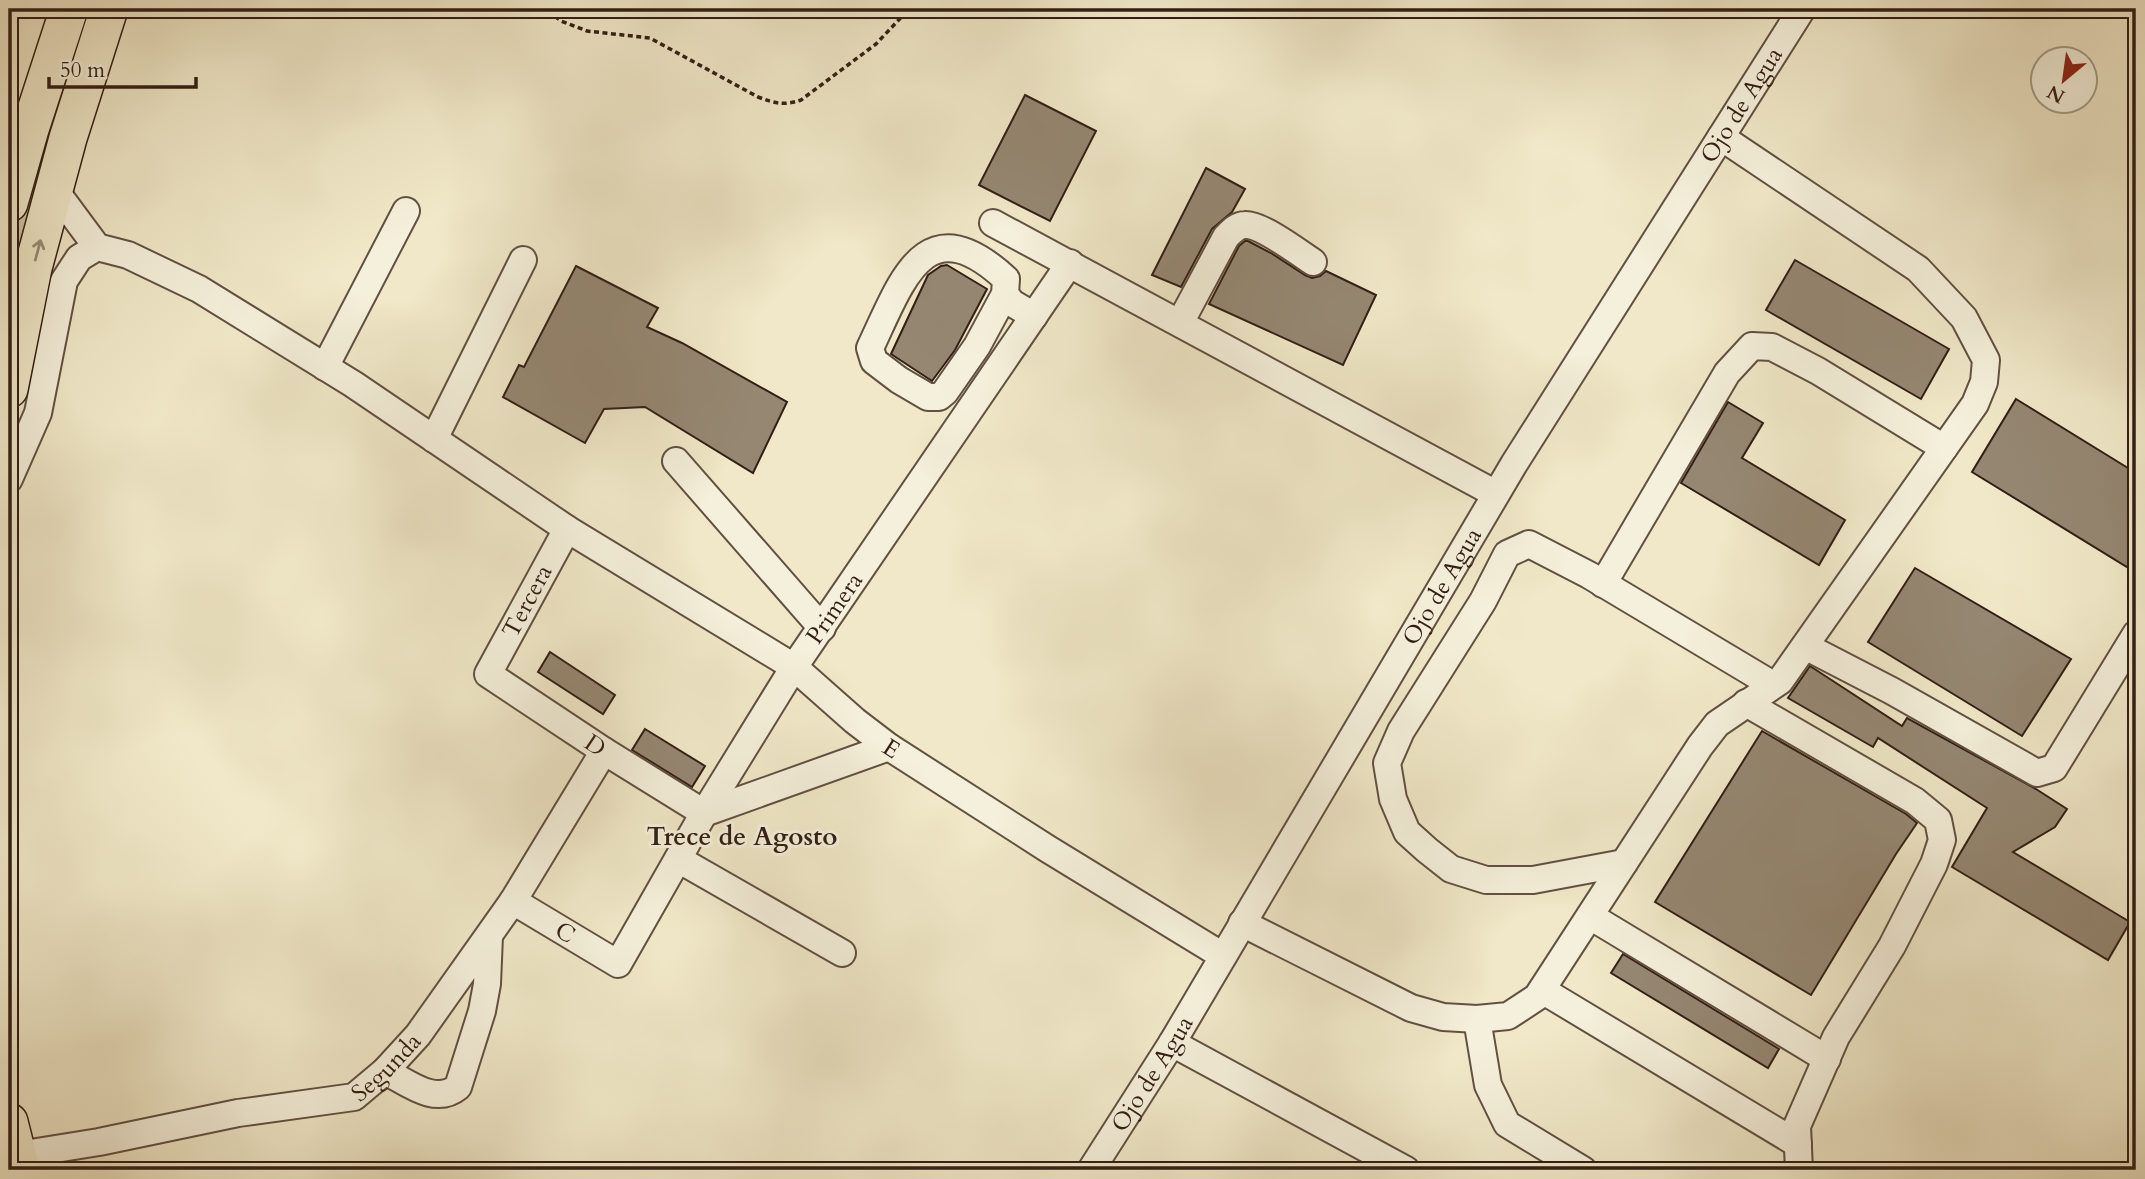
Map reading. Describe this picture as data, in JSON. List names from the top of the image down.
{
  "streets": {
    "street": [
      "Ojo de Agua",
      "Tercera",
      "Primera",
      "D",
      "E",
      "C",
      "Segunda"
    ]
  },
  "crossings": [
    ["Ojo de Agua", "E"],
    ["Tercera", "D"],
    ["Tercera", "E"],
    ["Primera", "D"],
    ["Primera", "E"],
    ["Primera", "C"],
    ["D", "Segunda"],
    ["C", "Segunda"]
  ],
  "districts": ["Trece de Agosto"],
  "scale_bar": "50 m",
  "north": "bottom left"
}
